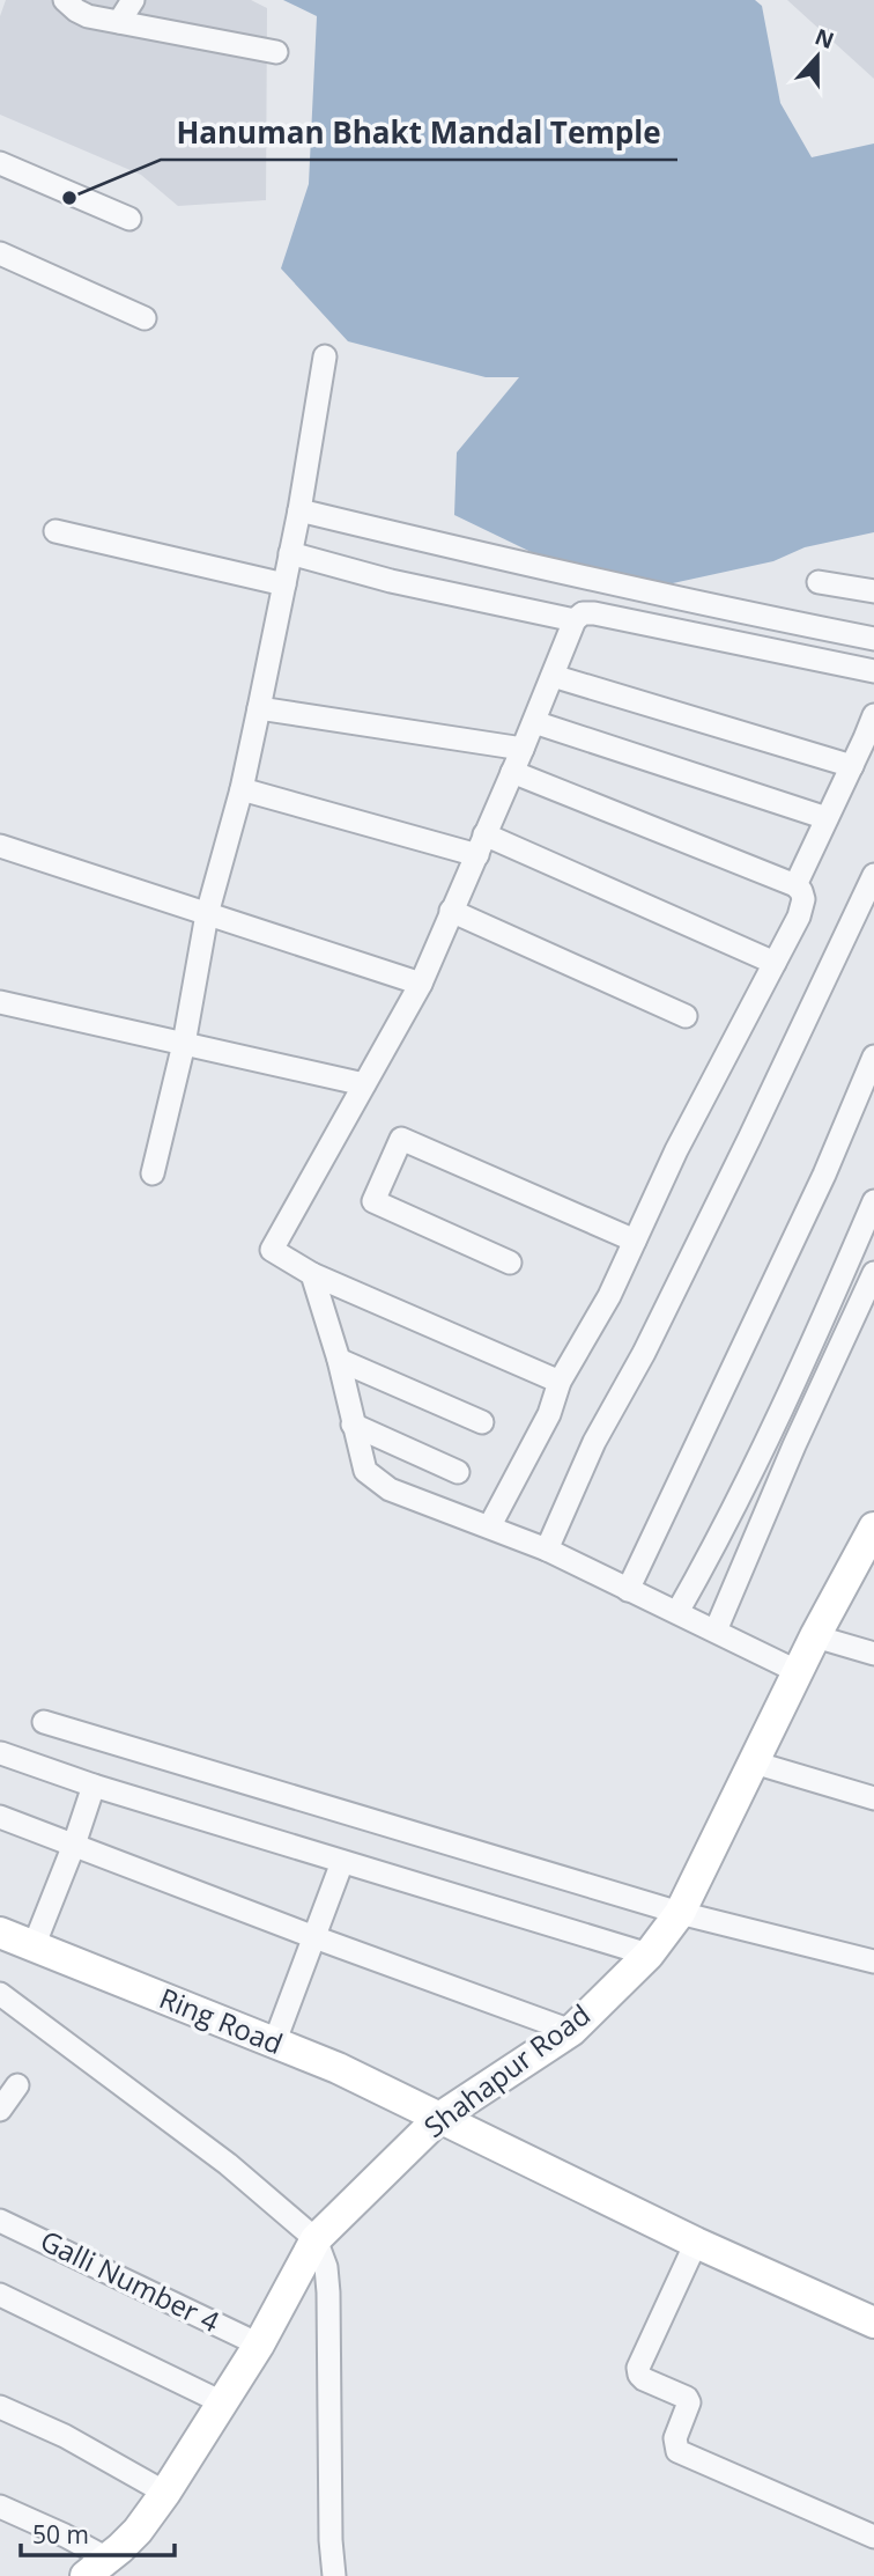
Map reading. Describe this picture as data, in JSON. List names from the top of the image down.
{
  "streets": {
    "main road": ["Ring Road", "Shahapur Road"],
    "street": ["Galli Number 4"]
  },
  "crossings": [
    ["Ring Road", "Shahapur Road"],
    ["Shahapur Road", "Galli Number 4"]
  ],
  "places": ["Hanuman Bhakt Mandal Temple"],
  "scale_bar": "50 m",
  "north": "top"
}
